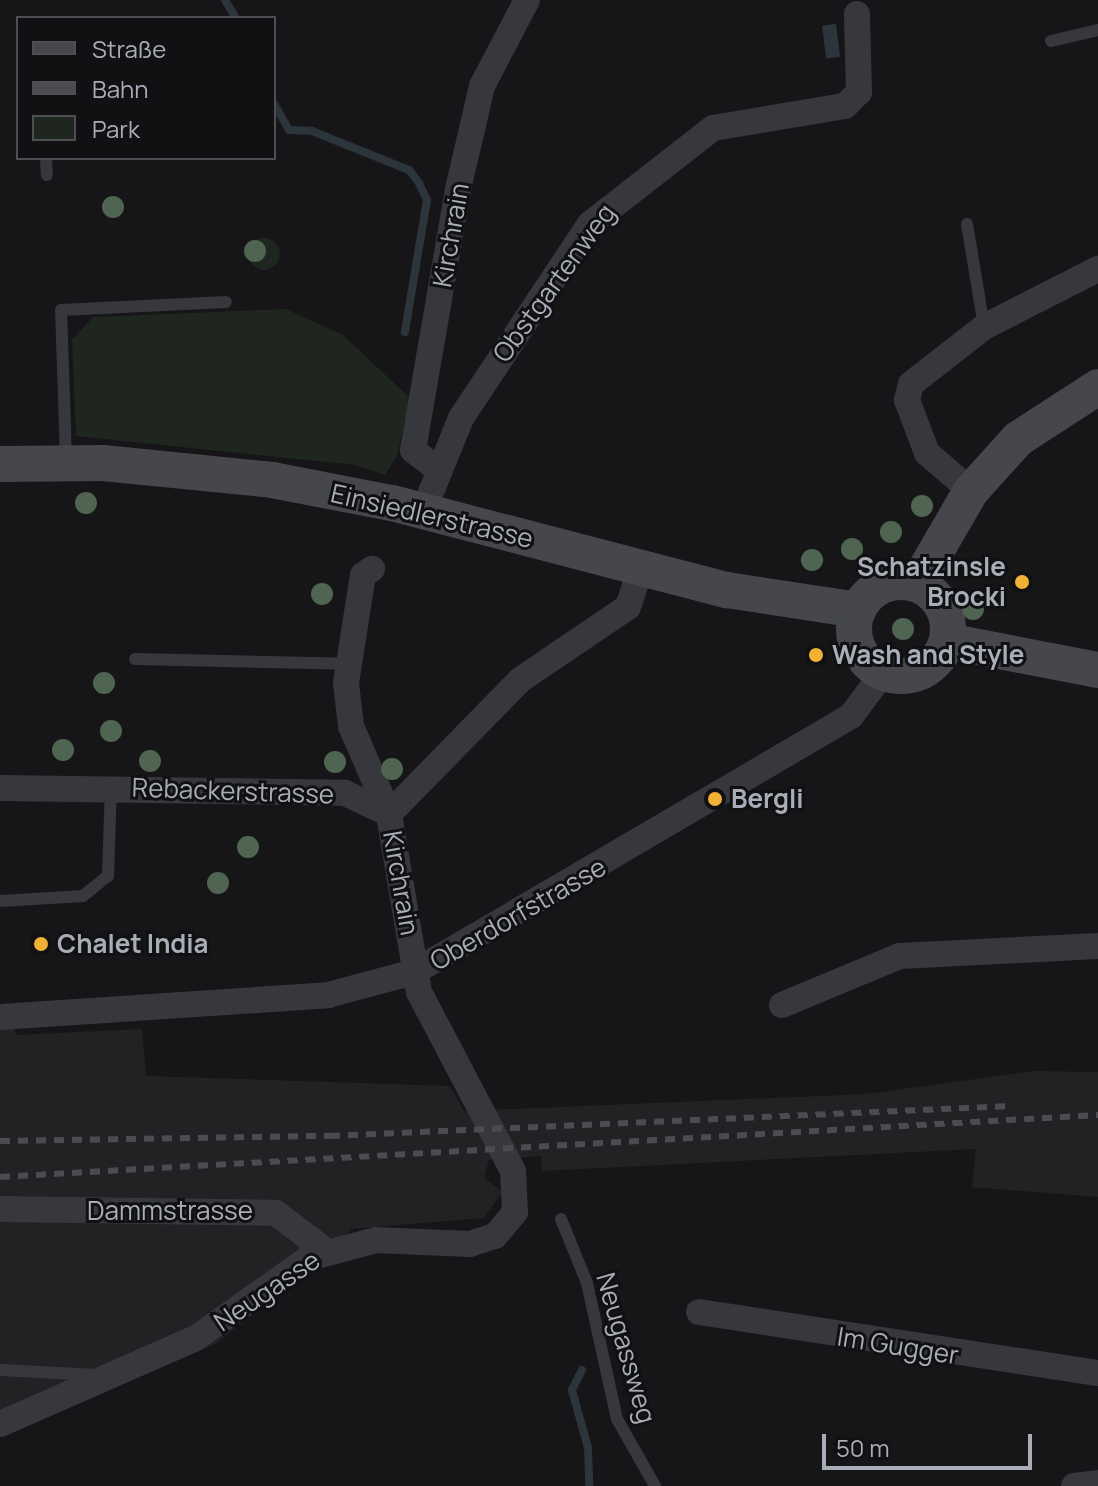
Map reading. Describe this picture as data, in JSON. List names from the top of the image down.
{
  "streets": {
    "main road": ["Einsiedlerstrasse"],
    "street": [
      "Kirchrain",
      "Obstgartenweg",
      "Rebackerstrasse",
      "Oberdorfstrasse",
      "Dammstrasse",
      "Neugasse",
      "Im Gugger"
    ],
    "lane": ["Neugassweg"]
  },
  "crossings": [
    ["Kirchrain", "Obstgartenweg"],
    ["Kirchrain", "Rebackerstrasse"],
    ["Kirchrain", "Oberdorfstrasse"],
    ["Kirchrain", "Neugasse"],
    ["Obstgartenweg", "Einsiedlerstrasse"],
    ["Einsiedlerstrasse", "Oberdorfstrasse"],
    ["Oberdorfstrasse", "Neugasse"],
    ["Dammstrasse", "Neugasse"]
  ],
  "places": [
    "Schatzinsle Brocki",
    "Wash and Style",
    "Bergli",
    "Chalet India"
  ],
  "legend": ["Straße", "Bahn", "Park"],
  "scale_bar": "50 m"
}
